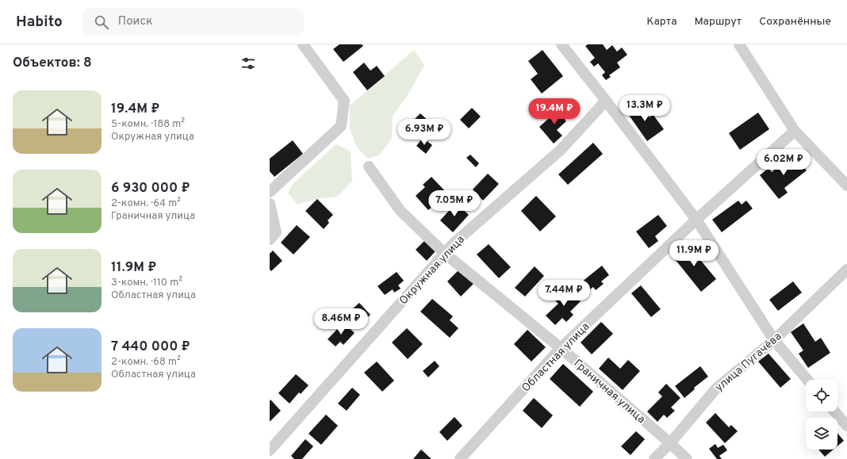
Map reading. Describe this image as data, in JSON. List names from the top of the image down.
{
  "streets": {
    "street": [
      "Окружная улица",
      "Областная улица",
      "улица Пугачёва",
      "Граничная улица"
    ]
  },
  "crossings": [
    ["Окружная улица", "Граничная улица"],
    ["Областная улица", "Граничная улица"],
    ["улица Пугачёва", "Граничная улица"]
  ],
  "page": {
    "header": "Habito",
    "search": "Поиск",
    "nav": ["Карта", "Маршрут", "Сохранённые"],
    "heading": "Объектов: 8",
    "list": [
      {
        "name": "19.4M ₽",
        "note": "5-комн. · 188 m² · Окружная улица"
      },
      {
        "name": "6 930 000 ₽",
        "note": "2-комн. · 64 m² · Граничная улица"
      },
      {
        "name": "11.9M ₽",
        "note": "3-комн. · 110 m² · Областная улица"
      },
      {
        "name": "7 440 000 ₽",
        "note": "2-комн. · 68 m² · Областная улица"
      }
    ],
    "price": [
      "13.3M ₽",
      "19.4M ₽",
      "6.93M ₽",
      "6.02M ₽",
      "7.05M ₽",
      "11.9M ₽",
      "7.44M ₽",
      "8.46M ₽"
    ]
  }
}
